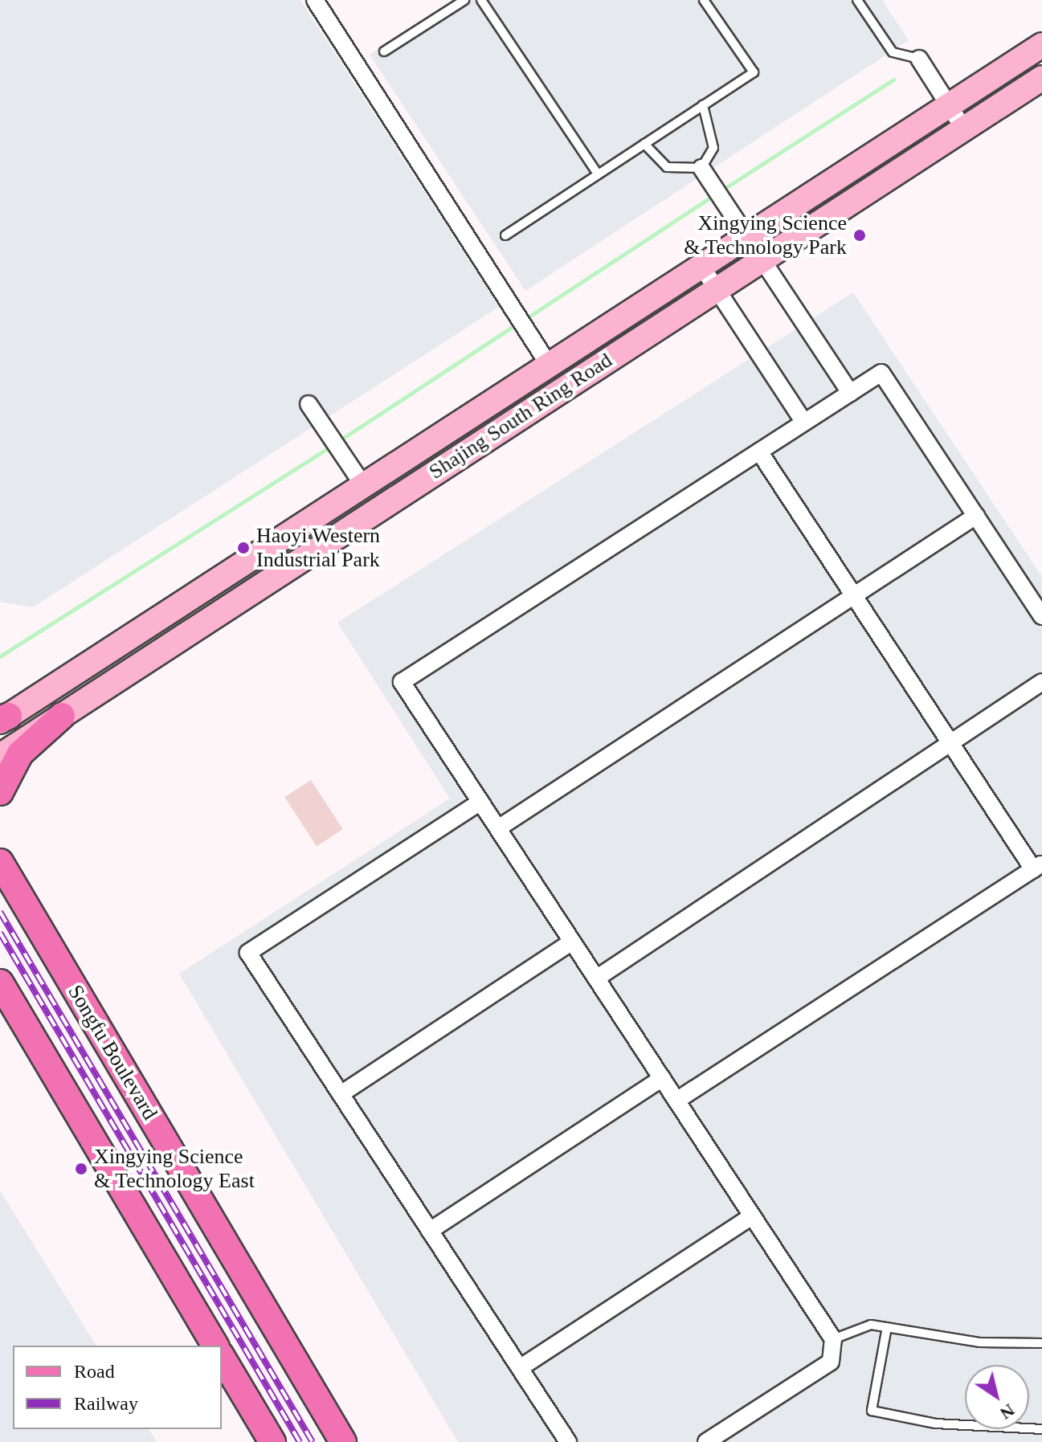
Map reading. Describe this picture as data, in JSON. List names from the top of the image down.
{
  "streets": {
    "main road": ["Shajing South Ring Road", "Songfu Boulevard"]
  },
  "places": ["Xingying Science & Technology Park", "Haoyi Western Industrial Park", "Xingying Science & Technology East"],
  "legend": ["Road", "Railway"],
  "north": "bottom right"
}
